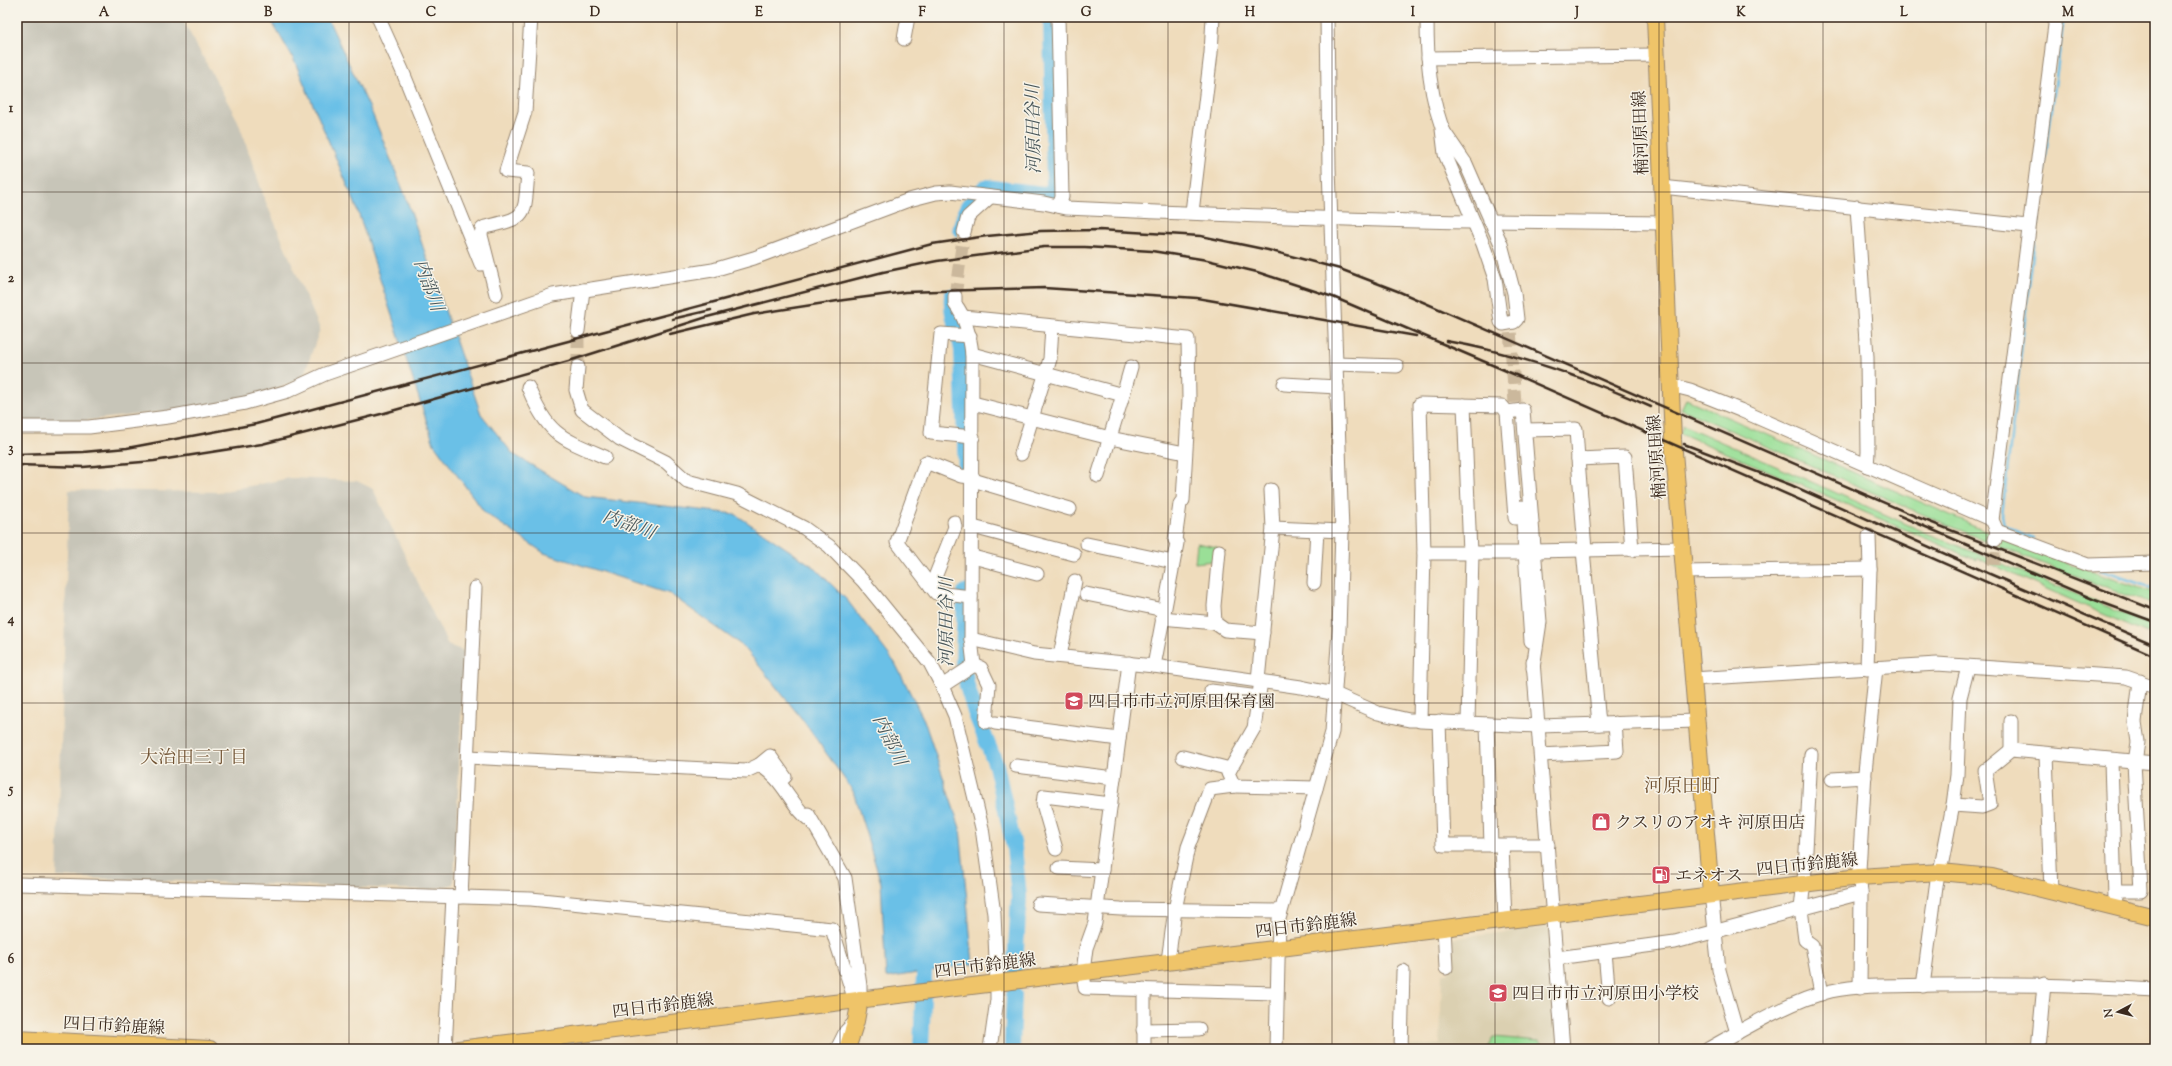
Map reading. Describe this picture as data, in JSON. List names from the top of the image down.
{
  "streets": {
    "main road": ["楠河原田線", "四日市鈴鹿線"]
  },
  "crossings": [
    ["楠河原田線", "四日市鈴鹿線"]
  ],
  "districts": ["大治田三丁目", "河原田町"],
  "water": ["河原田谷川", "内部川"],
  "places": {
    "school or university": ["四日市市立河原田保育園", "四日市市立河原田小学校"],
    "shop": ["クスリのアオキ 河原田店"],
    "fuel station": ["エネオス"]
  },
  "north": "left",
  "grid": {
    "columns": [
      "A",
      "B",
      "C",
      "D",
      "E",
      "F",
      "G",
      "H",
      "I",
      "J",
      "K",
      "L",
      "M"
    ],
    "rows": [
      "1",
      "2",
      "3",
      "4",
      "5",
      "6"
    ]
  }
}
